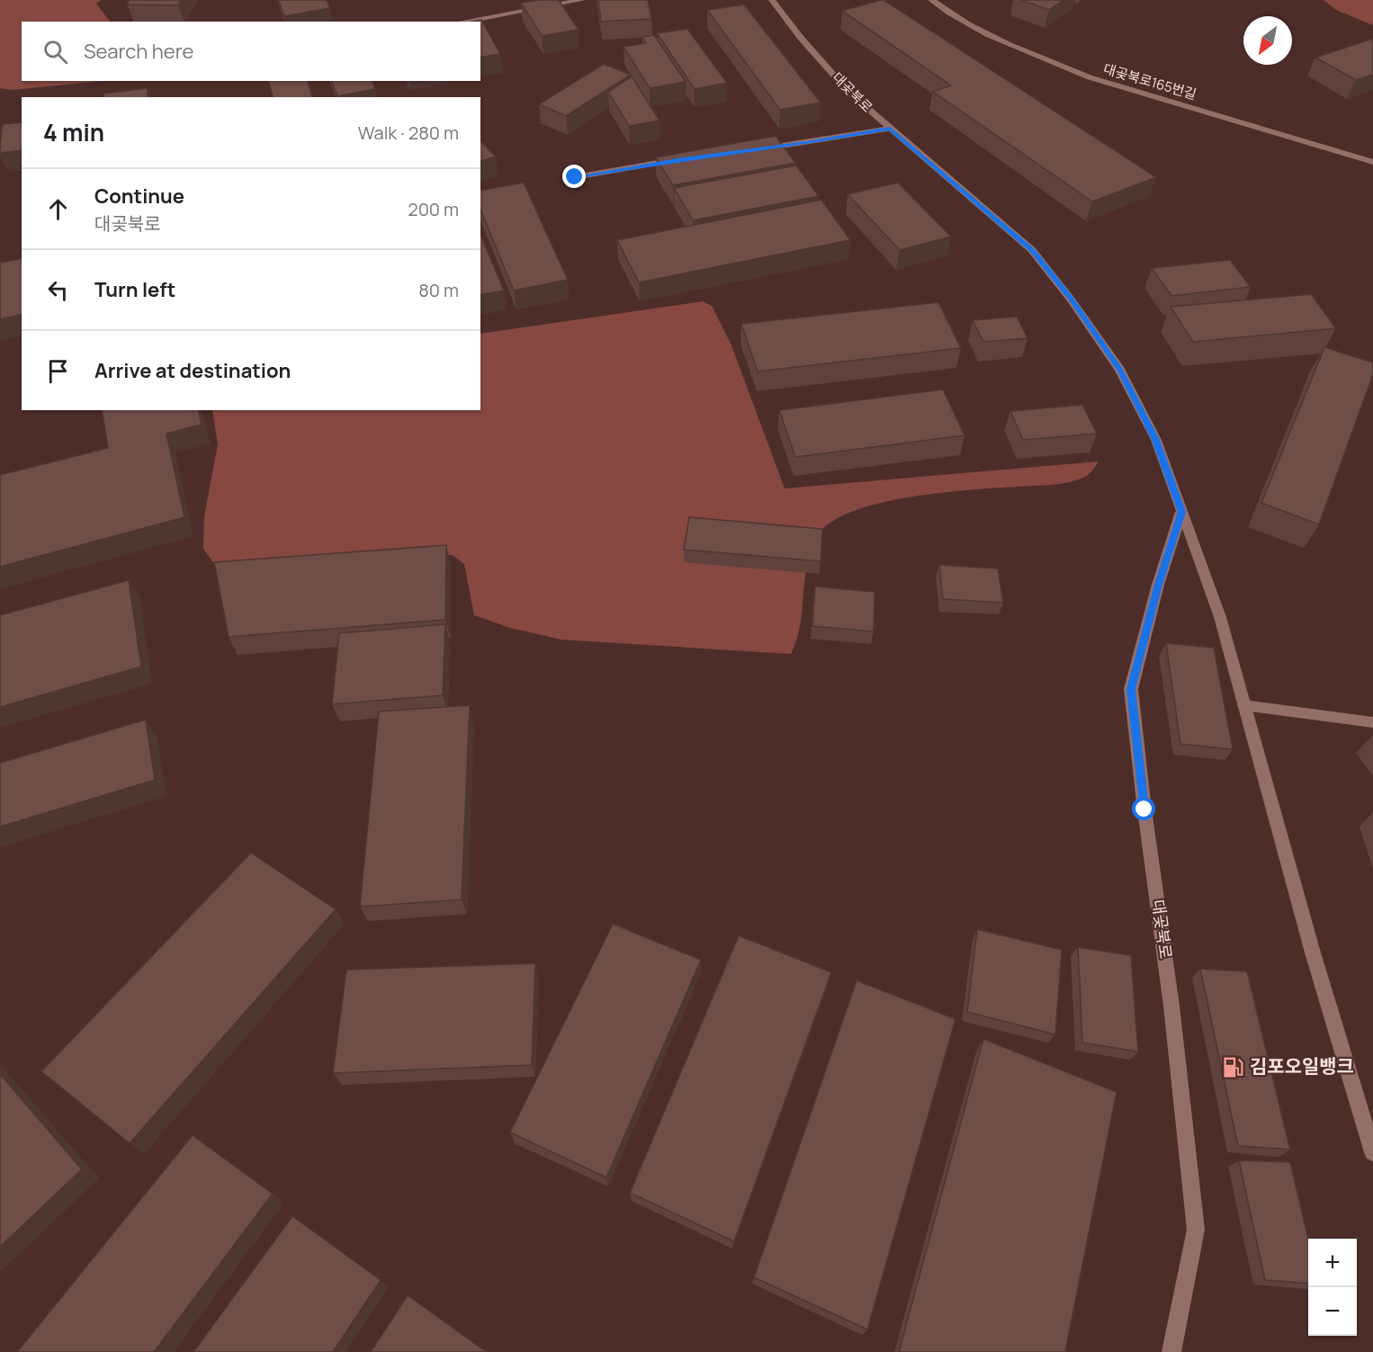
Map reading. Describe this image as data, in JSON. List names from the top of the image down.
{
  "streets": {
    "street": ["대곶북로165번길", "대곶북로"]
  },
  "places": {
    "fuel station": ["김포오일뱅크"]
  },
  "north": "bottom left",
  "page": {
    "search": "Search here",
    "heading": ["4 min", "Walk · 280 m"],
    "list": [
      ["Continue", "대곶북로", "200 m"],
      ["Turn left", "80 m"],
      "Arrive at destination"
    ],
    "map_buttons": ["+", "−"]
  }
}
